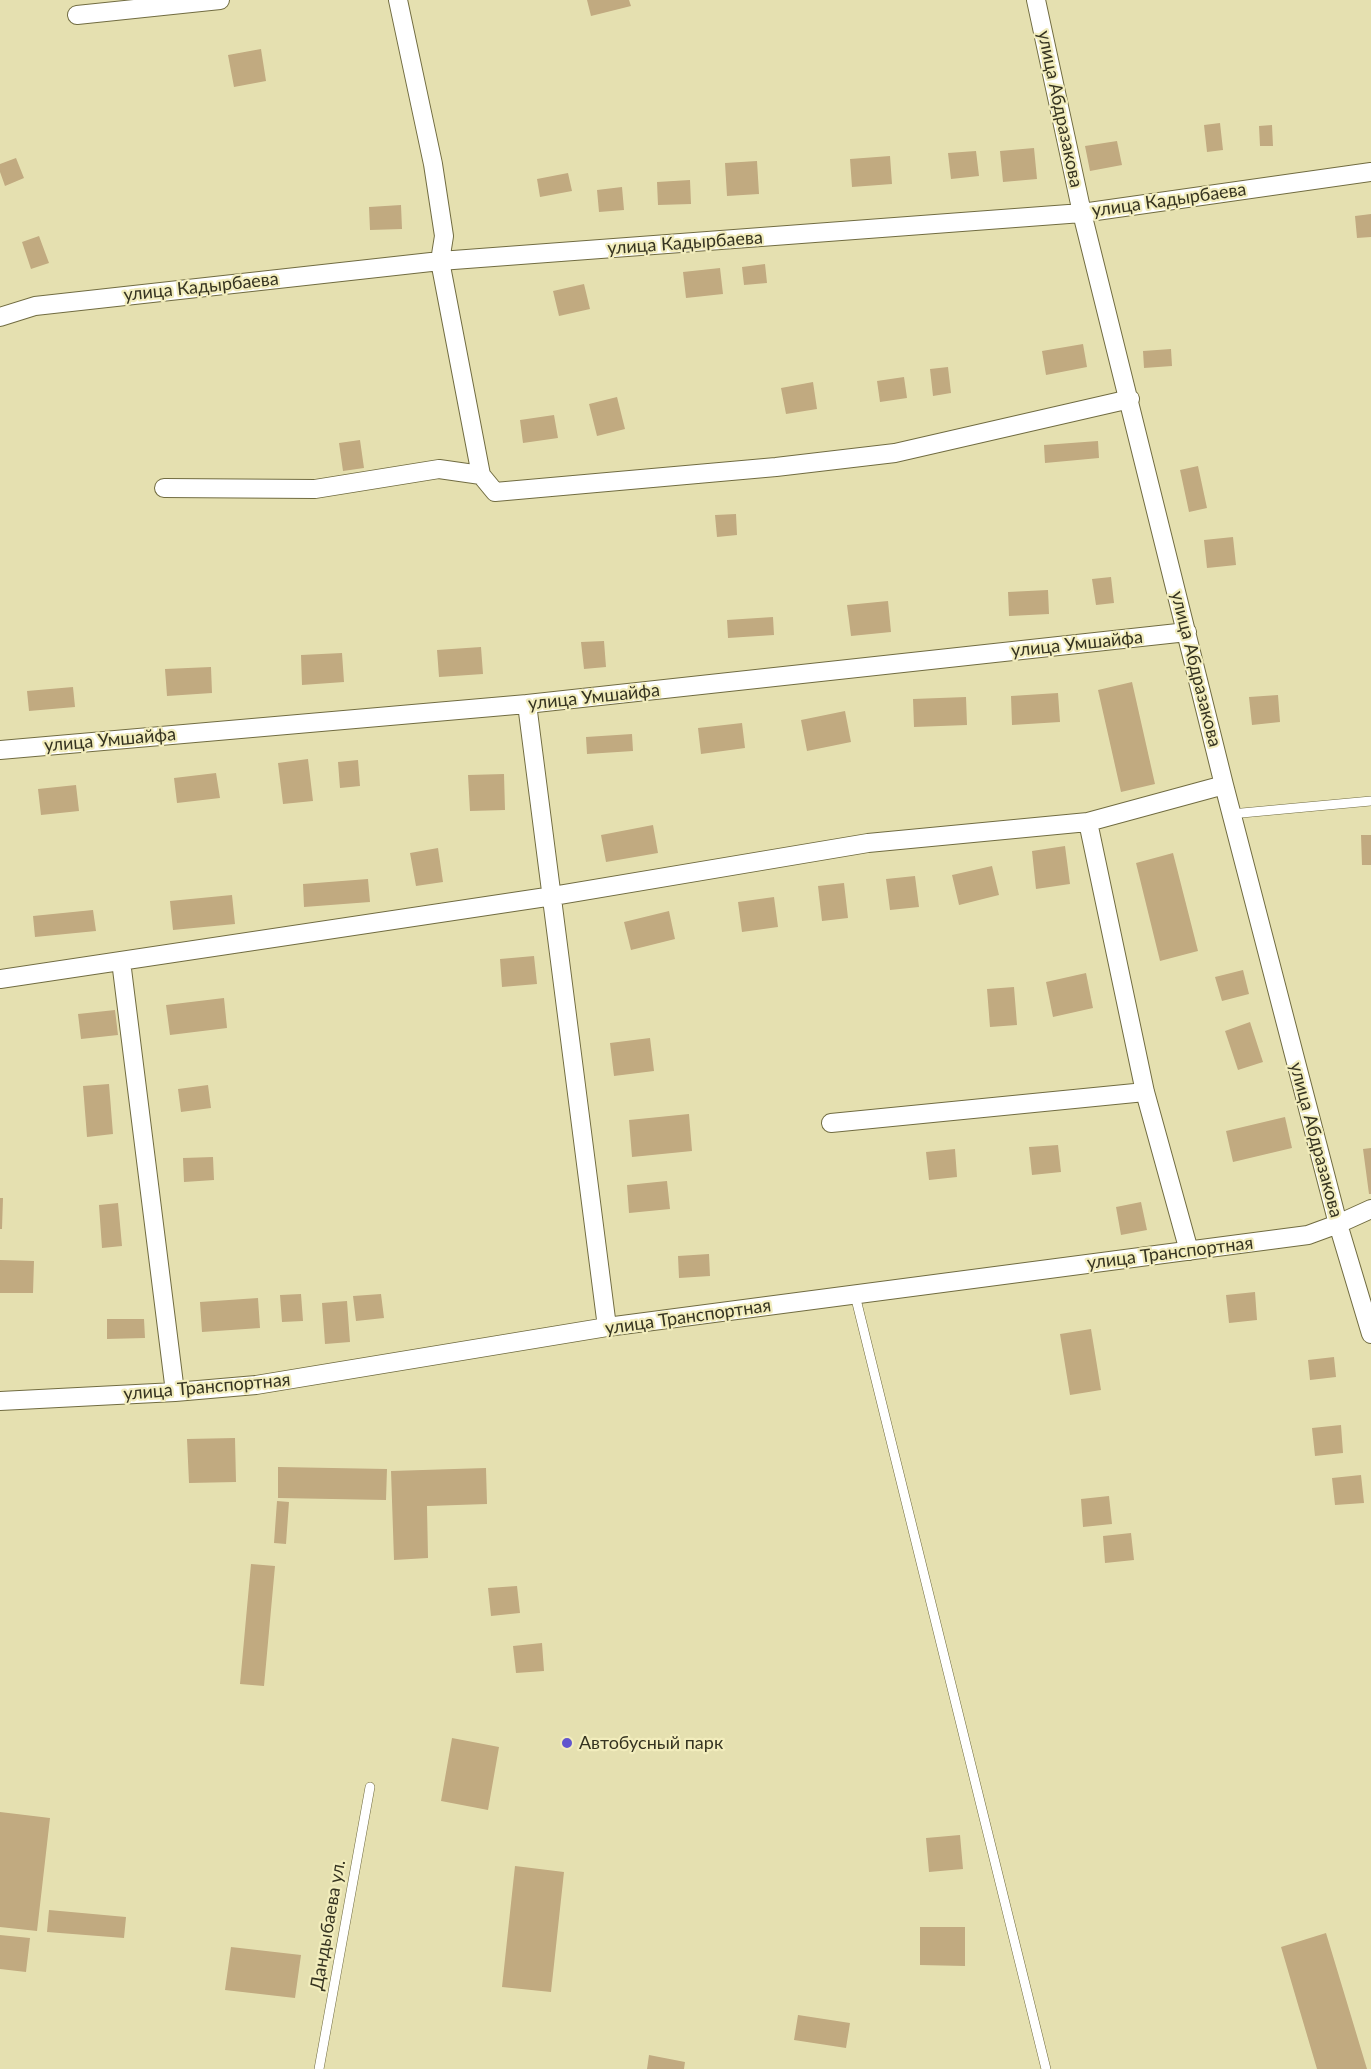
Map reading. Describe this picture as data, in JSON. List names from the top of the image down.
{
  "streets": {
    "street": [
      "улица Абдразакова",
      "улица Кадырбаева",
      "улица Умшайфа",
      "улица Транспортная"
    ],
    "lane": ["Дандыбаева ул."]
  },
  "crossings": [
    ["улица Абдразакова", "улица Кадырбаева"],
    ["улица Абдразакова", "улица Умшайфа"],
    ["улица Абдразакова", "улица Транспортная"]
  ],
  "places": ["Автобусный парк"]
}
